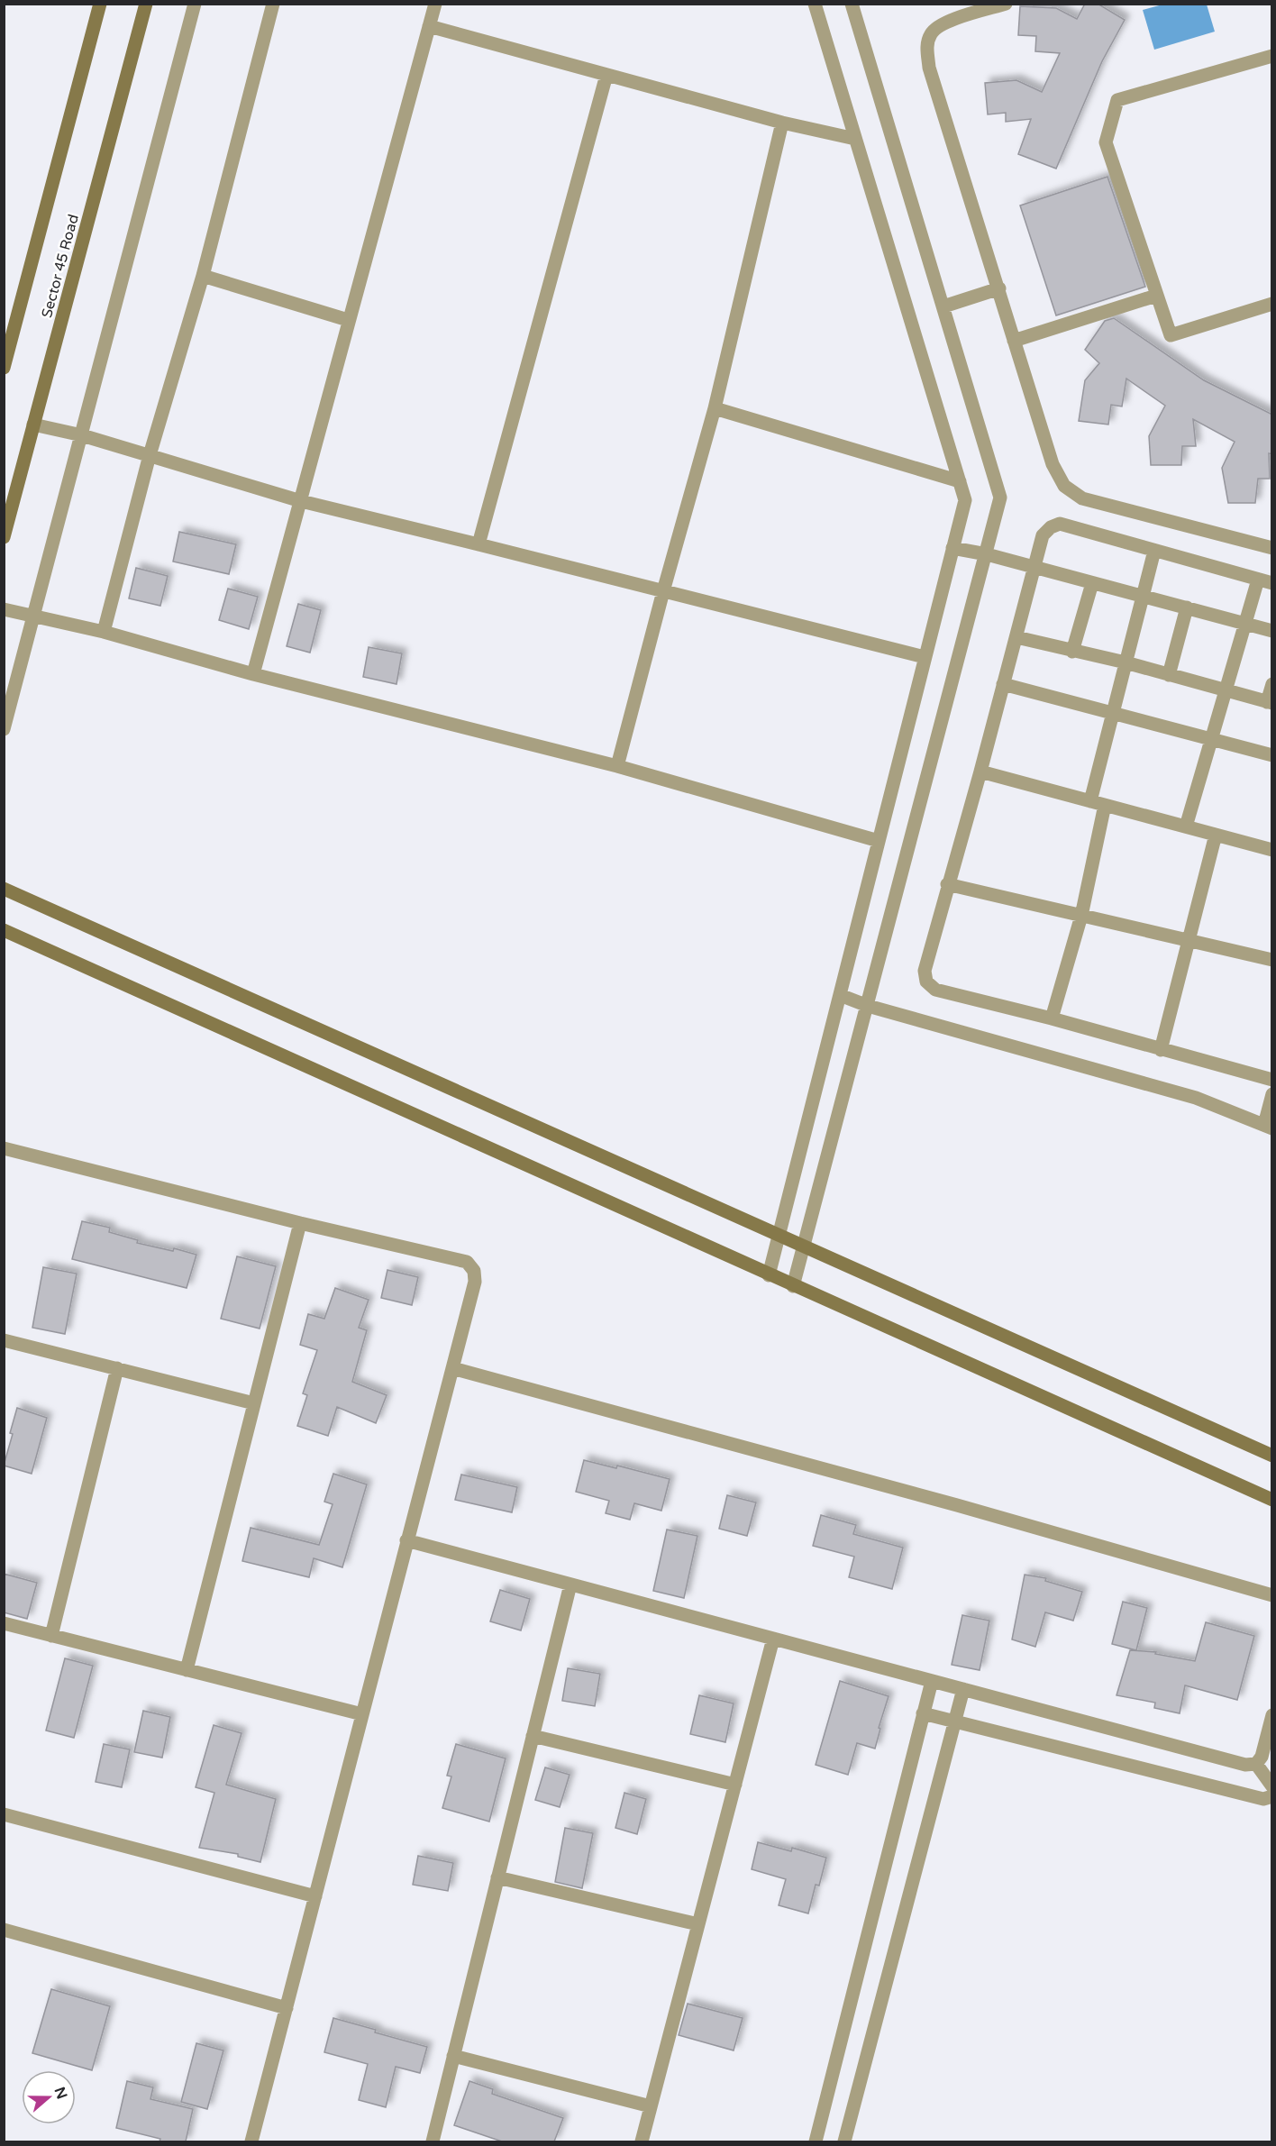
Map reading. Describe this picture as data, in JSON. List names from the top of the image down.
{
  "streets": {
    "street": ["Sector 45 Road"]
  },
  "north": "right"
}
